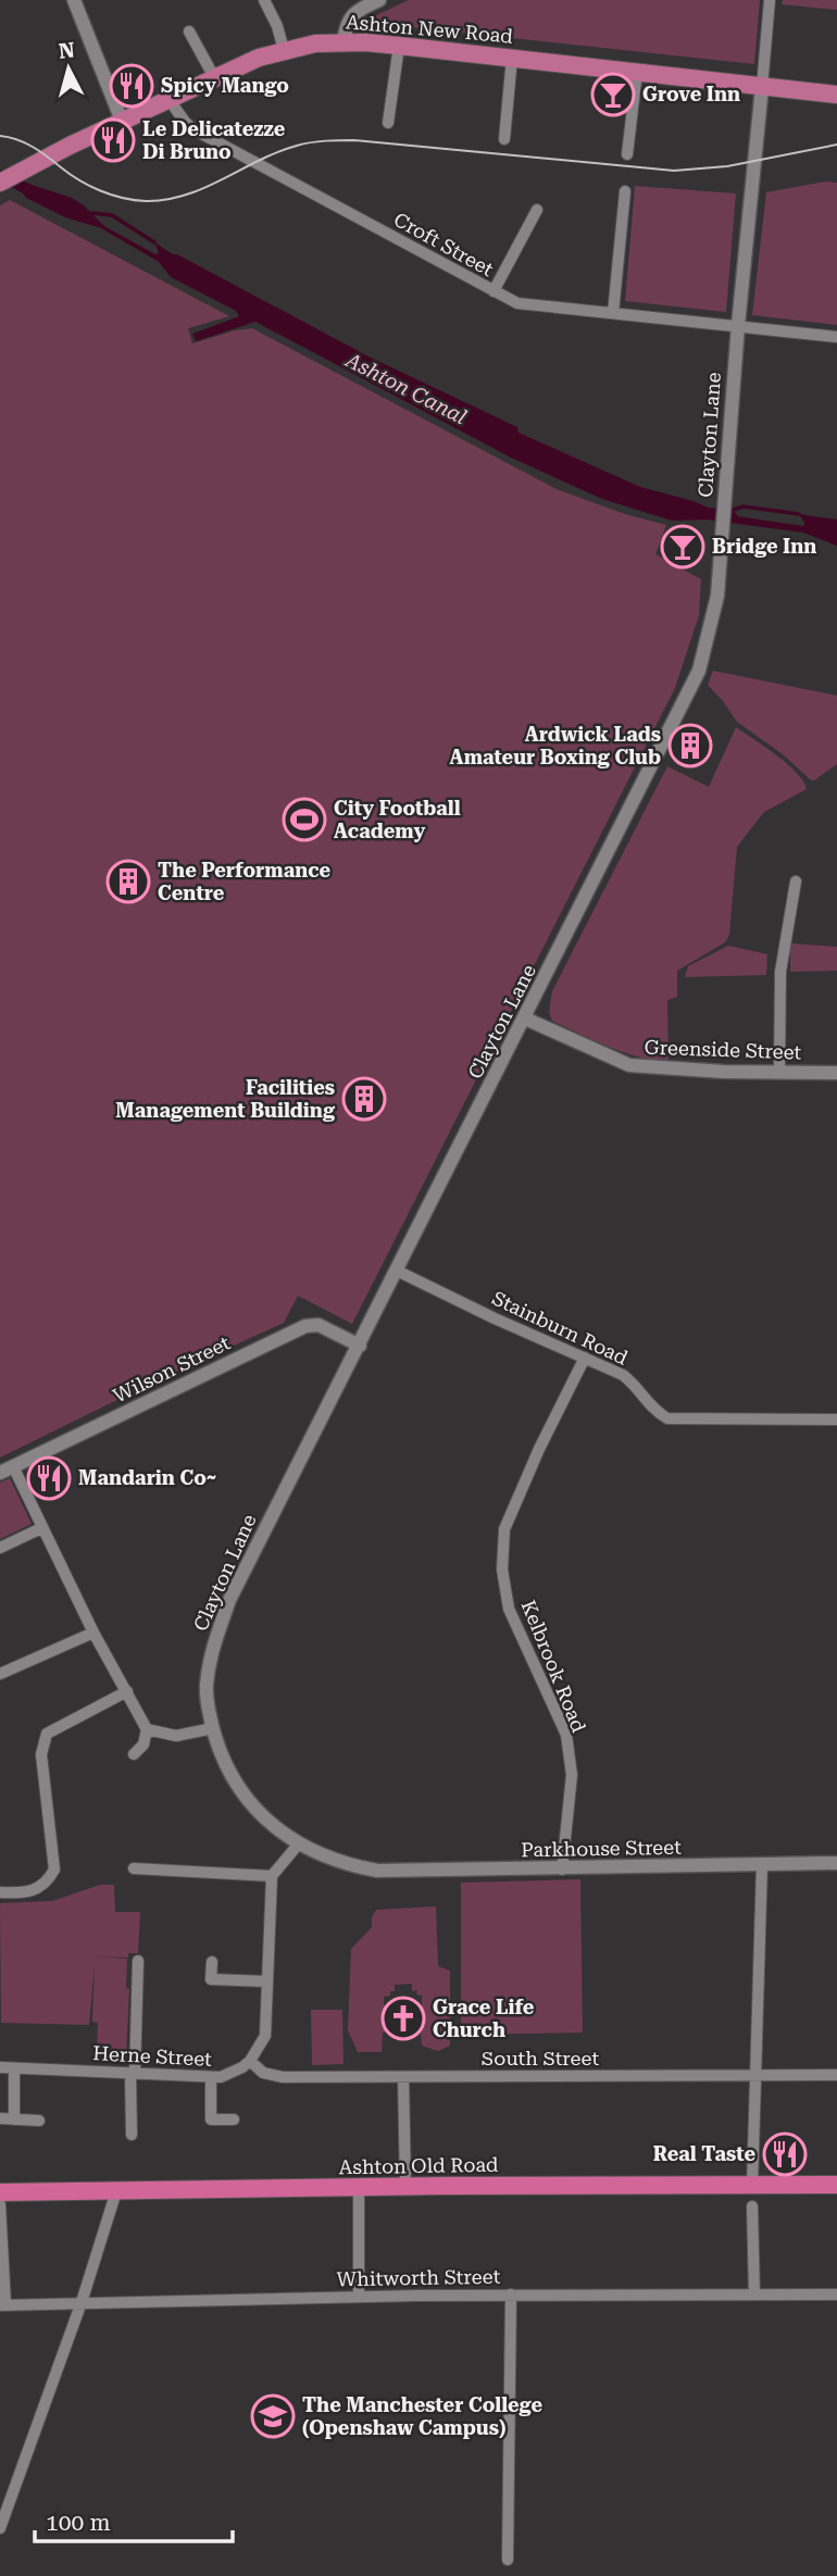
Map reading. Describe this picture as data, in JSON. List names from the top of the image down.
{
  "streets": {
    "highway": ["Ashton Old Road"],
    "main road": ["Ashton New Road"],
    "street": [
      "Croft Street",
      "Clayton Lane",
      "Greenside Street",
      "Stainburn Road",
      "Wilson Street",
      "Kelbrook Road",
      "Parkhouse Street",
      "Herne Street",
      "South Street",
      "Whitworth Street"
    ]
  },
  "crossings": [
    ["Ashton New Road", "Croft Street"],
    ["Ashton New Road", "Clayton Lane"],
    ["Croft Street", "Clayton Lane"],
    ["Clayton Lane", "Greenside Street"],
    ["Clayton Lane", "Stainburn Road"],
    ["Clayton Lane", "Wilson Street"],
    ["Clayton Lane", "Parkhouse Street"],
    ["Stainburn Road", "Kelbrook Road"],
    ["Kelbrook Road", "Parkhouse Street"],
    ["Herne Street", "South Street"]
  ],
  "water": ["Ashton Canal"],
  "places": {
    "restaurant": [
      "Spicy Mango",
      "Le Delicatezze Di Bruno",
      "Mandarin Co~",
      "Real Taste"
    ],
    "bar": ["Grove Inn", "Bridge Inn"],
    "building": ["Ardwick Lads Amateur Boxing Club", "The Performance Centre", "Facilities Management Building"],
    "sports": ["City Football Academy"],
    "church": ["Grace Life Church"],
    "school or university": ["The Manchester College (Openshaw Campus)"]
  },
  "scale_bar": "100 m",
  "north": "top"
}
